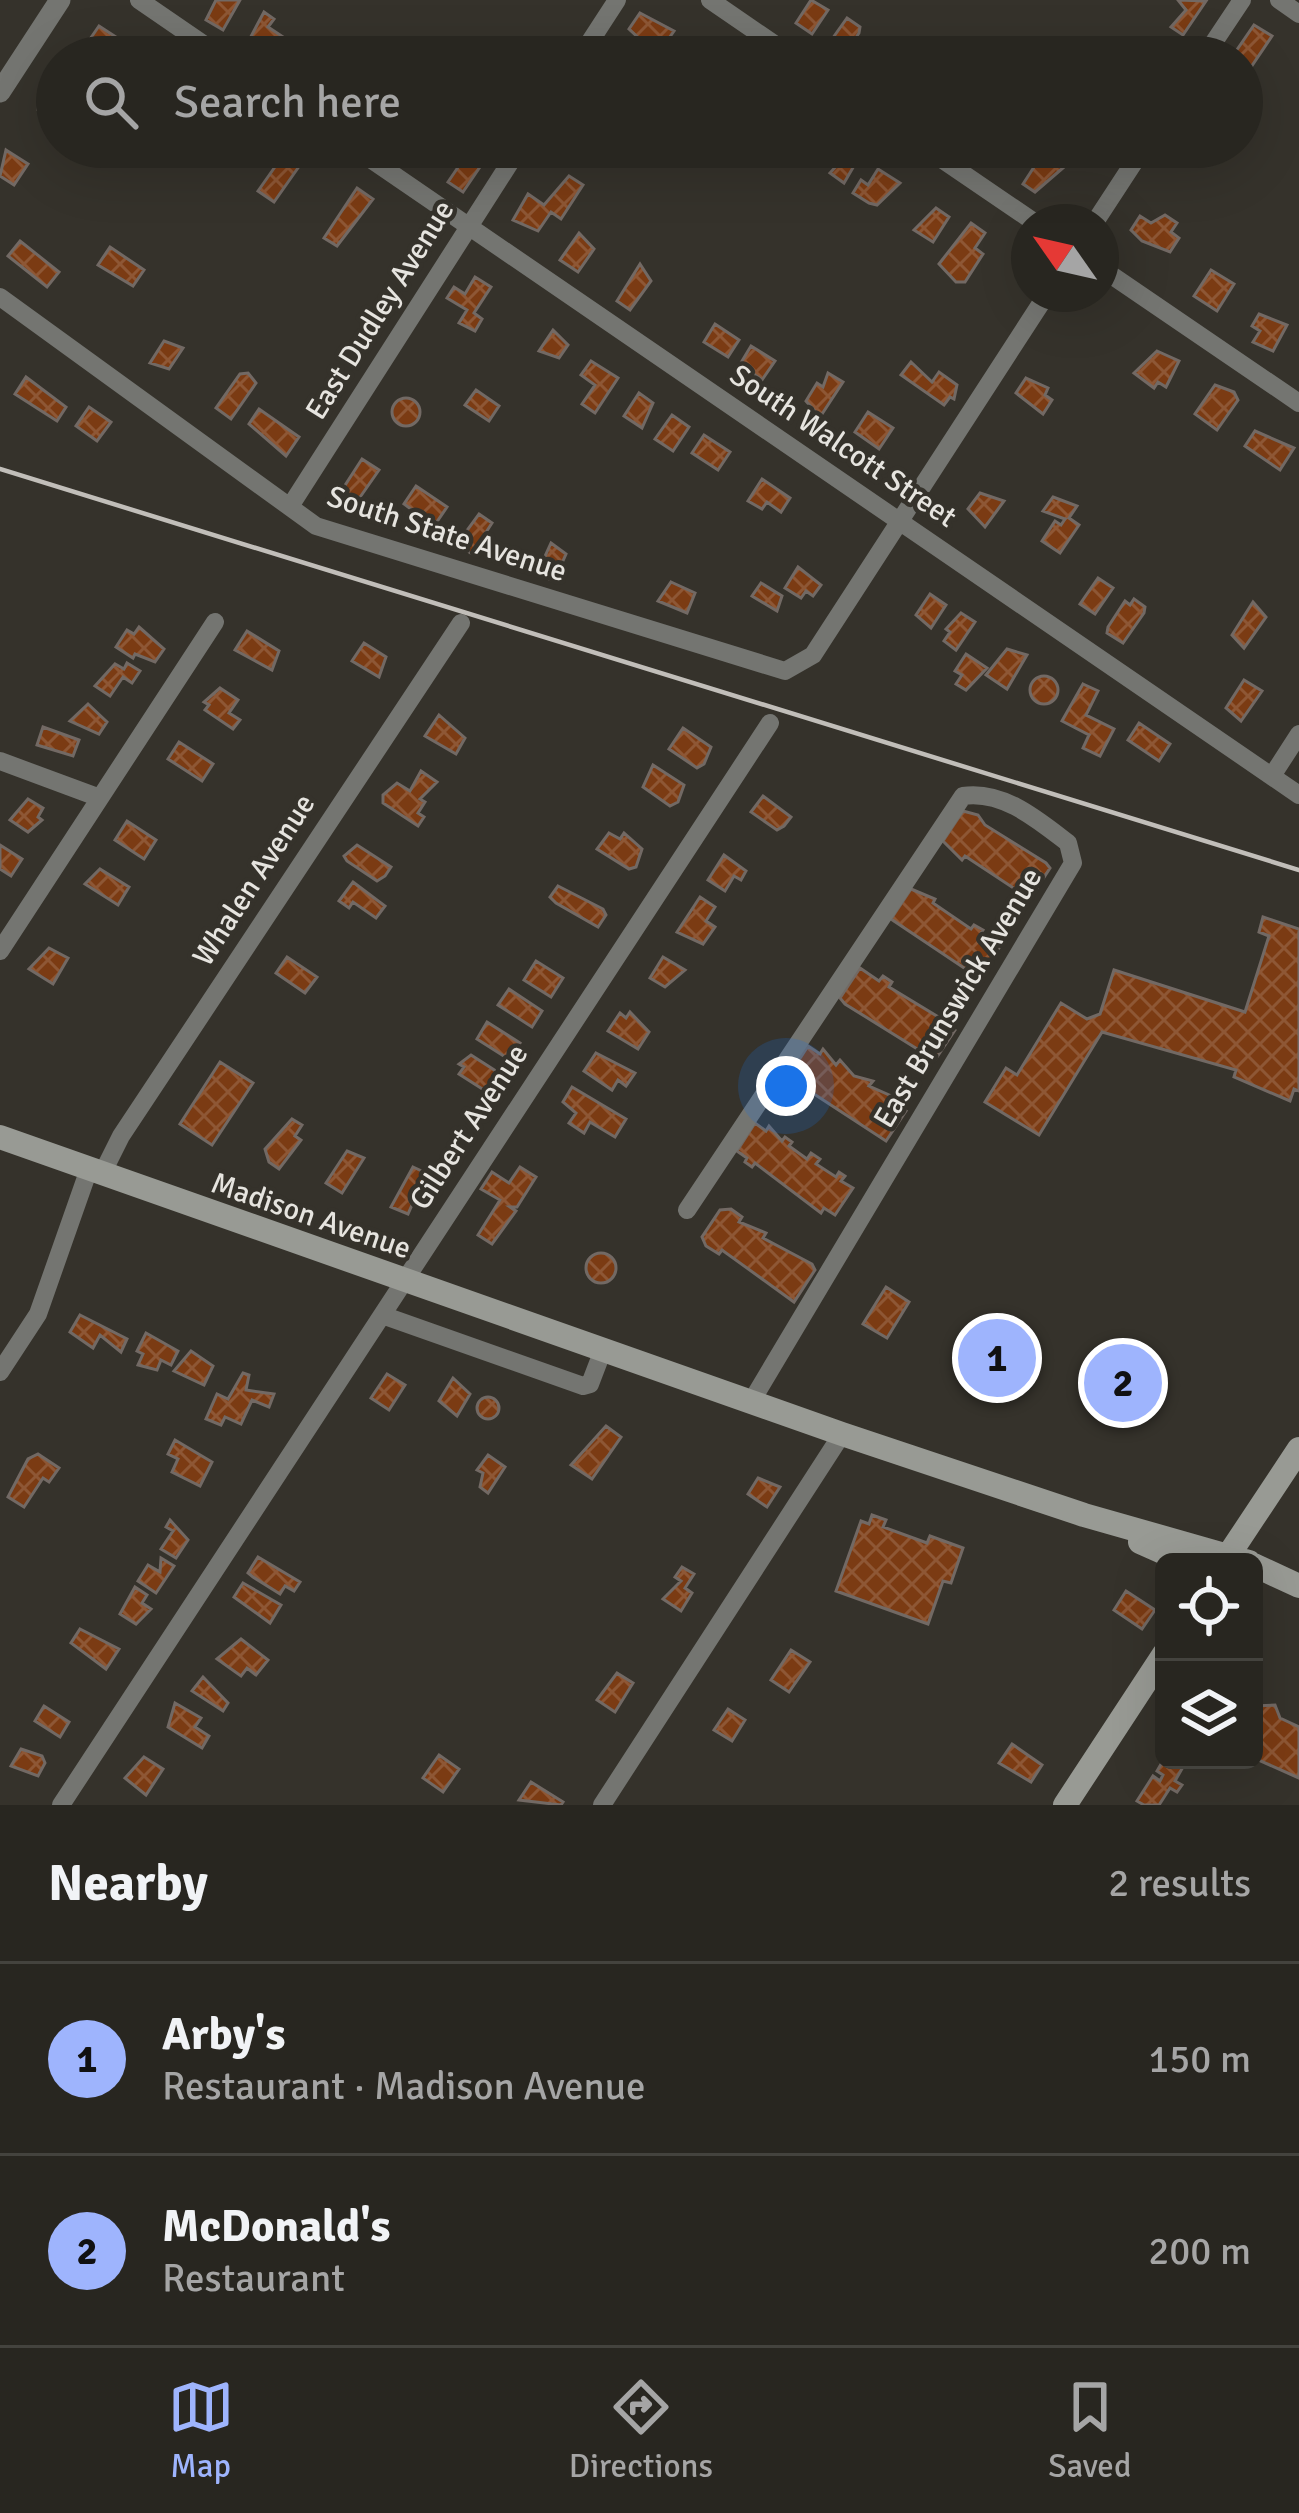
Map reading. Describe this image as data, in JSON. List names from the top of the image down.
{
  "streets": {
    "main road": ["Madison Avenue"],
    "street": [
      "East Dudley Avenue",
      "South Walcott Street",
      "South State Avenue",
      "Whalen Avenue",
      "East Brunswick Avenue",
      "Gilbert Avenue"
    ]
  },
  "crossings": [
    ["East Dudley Avenue", "South Walcott Street"],
    ["East Dudley Avenue", "South State Avenue"],
    ["South Walcott Street", "South State Avenue"],
    ["Whalen Avenue", "Madison Avenue"],
    ["East Brunswick Avenue", "Madison Avenue"],
    ["Gilbert Avenue", "Madison Avenue"]
  ],
  "north": "top left",
  "page": {
    "search": "Search here",
    "pins": ["1", "2"],
    "heading": ["Nearby", "2 results"],
    "list": [
      {
        "mark": "1",
        "name": "Arby's",
        "note": "Restaurant · Madison Avenue",
        "value": "150 m"
      },
      {
        "mark": "2",
        "name": "McDonald's",
        "note": "Restaurant",
        "value": "200 m"
      }
    ],
    "nav": ["Map", "Directions", "Saved"]
  }
}
